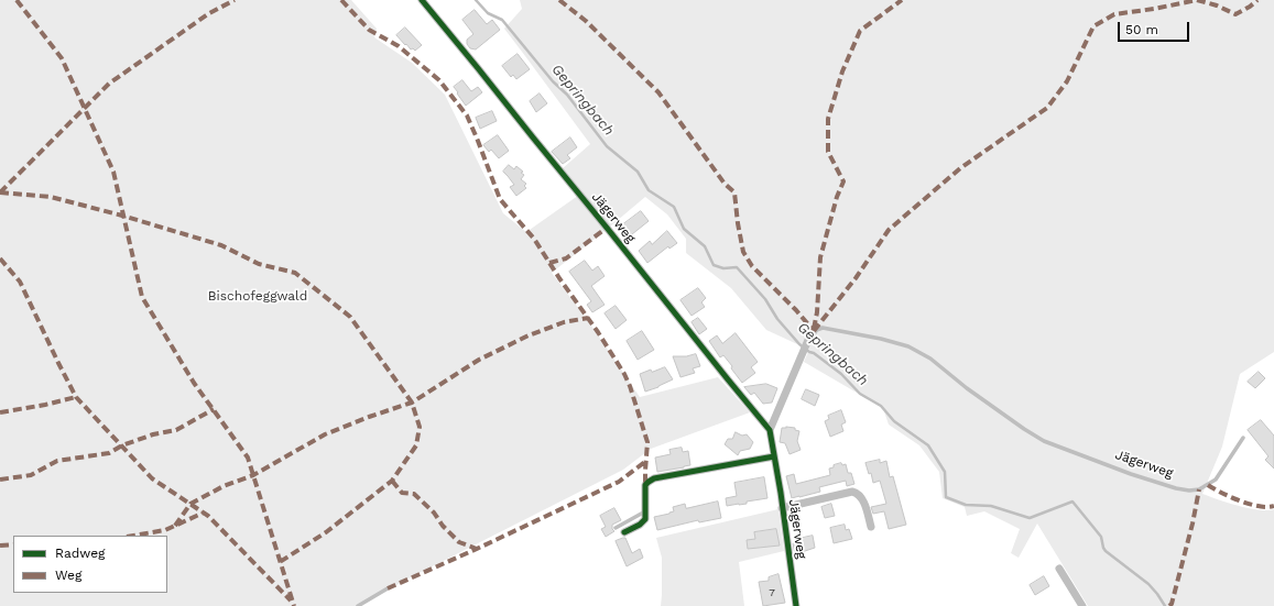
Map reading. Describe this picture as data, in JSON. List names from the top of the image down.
{
  "streets": {
    "street": ["Jägerweg"]
  },
  "water": ["Gepringbach"],
  "parks": ["Bischofeggwald"],
  "house_numbers": ["7"],
  "legend": ["Radweg", "Weg"],
  "scale_bar": "50 m"
}
